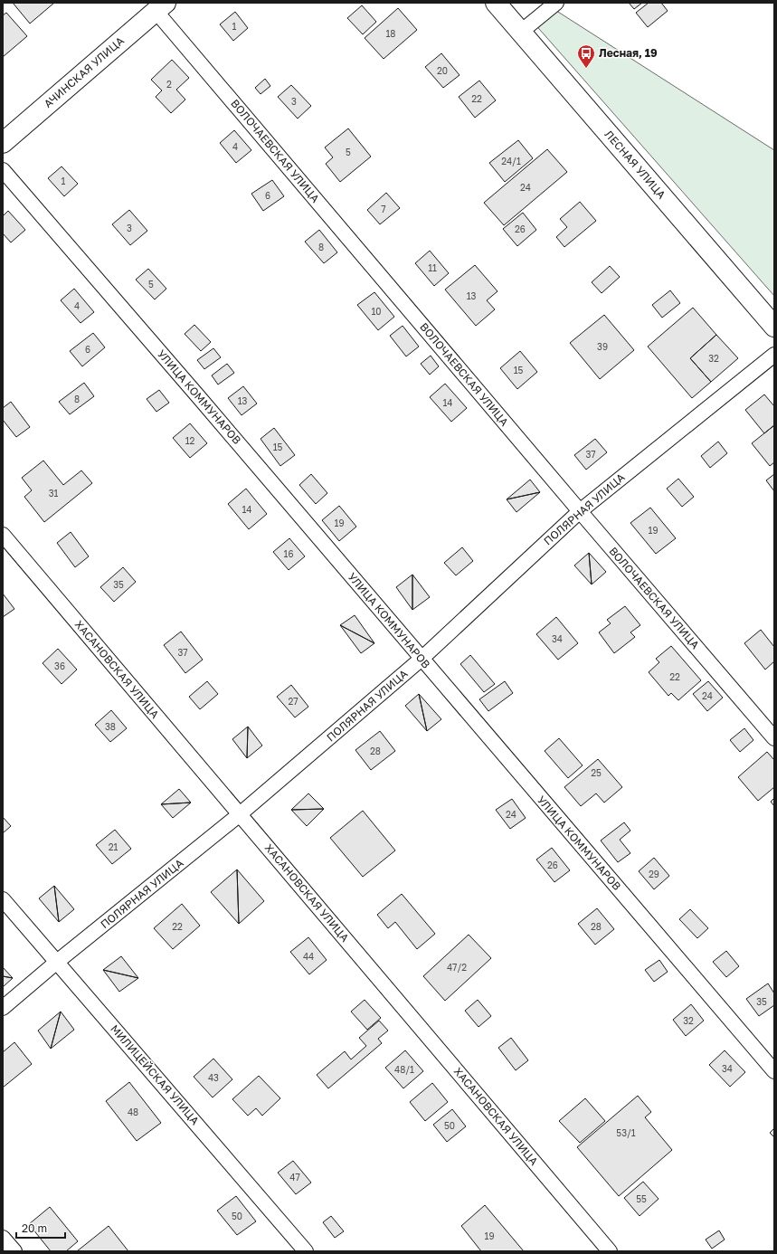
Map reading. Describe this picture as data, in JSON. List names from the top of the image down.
{
  "streets": {
    "street": [
      "АЧИНСКАЯ УЛИЦА",
      "ВОЛОЧАЕВСКАЯ УЛИЦА",
      "ЛЕСНАЯ УЛИЦА",
      "УЛИЦА КОММУНАРОВ",
      "ПОЛЯРНАЯ УЛИЦА",
      "ХАСАНОВСКАЯ УЛИЦА",
      "МИЛИЦЕЙСКАЯ УЛИЦА"
    ]
  },
  "crossings": [
    ["АЧИНСКАЯ УЛИЦА", "ВОЛОЧАЕВСКАЯ УЛИЦА"],
    ["ВОЛОЧАЕВСКАЯ УЛИЦА", "ПОЛЯРНАЯ УЛИЦА"],
    ["УЛИЦА КОММУНАРОВ", "ПОЛЯРНАЯ УЛИЦА"],
    ["ПОЛЯРНАЯ УЛИЦА", "ХАСАНОВСКАЯ УЛИЦА"],
    ["ПОЛЯРНАЯ УЛИЦА", "МИЛИЦЕЙСКАЯ УЛИЦА"]
  ],
  "places": {
    "bus stop": ["Лесная, 19"]
  },
  "house_numbers": [
    "1",
    "18",
    "20",
    "2",
    "22",
    "3",
    "4",
    "5",
    "24/1",
    "1",
    "24",
    "6",
    "7",
    "3",
    "26",
    "8",
    "11",
    "5",
    "13",
    "4",
    "10",
    "39",
    "6",
    "32",
    "15",
    "8",
    "13",
    "14",
    "12",
    "15",
    "37",
    "31",
    "14",
    "19",
    "19",
    "16",
    "35",
    "34",
    "37",
    "36",
    "22",
    "24",
    "27",
    "38",
    "28",
    "25",
    "24",
    "21",
    "26",
    "29",
    "22",
    "28",
    "44",
    "47/2",
    "35",
    "32",
    "34",
    "48/1",
    "43",
    "48",
    "50",
    "53/1",
    "47",
    "55",
    "50",
    "19"
  ],
  "scale_bar": "20 m"
}
